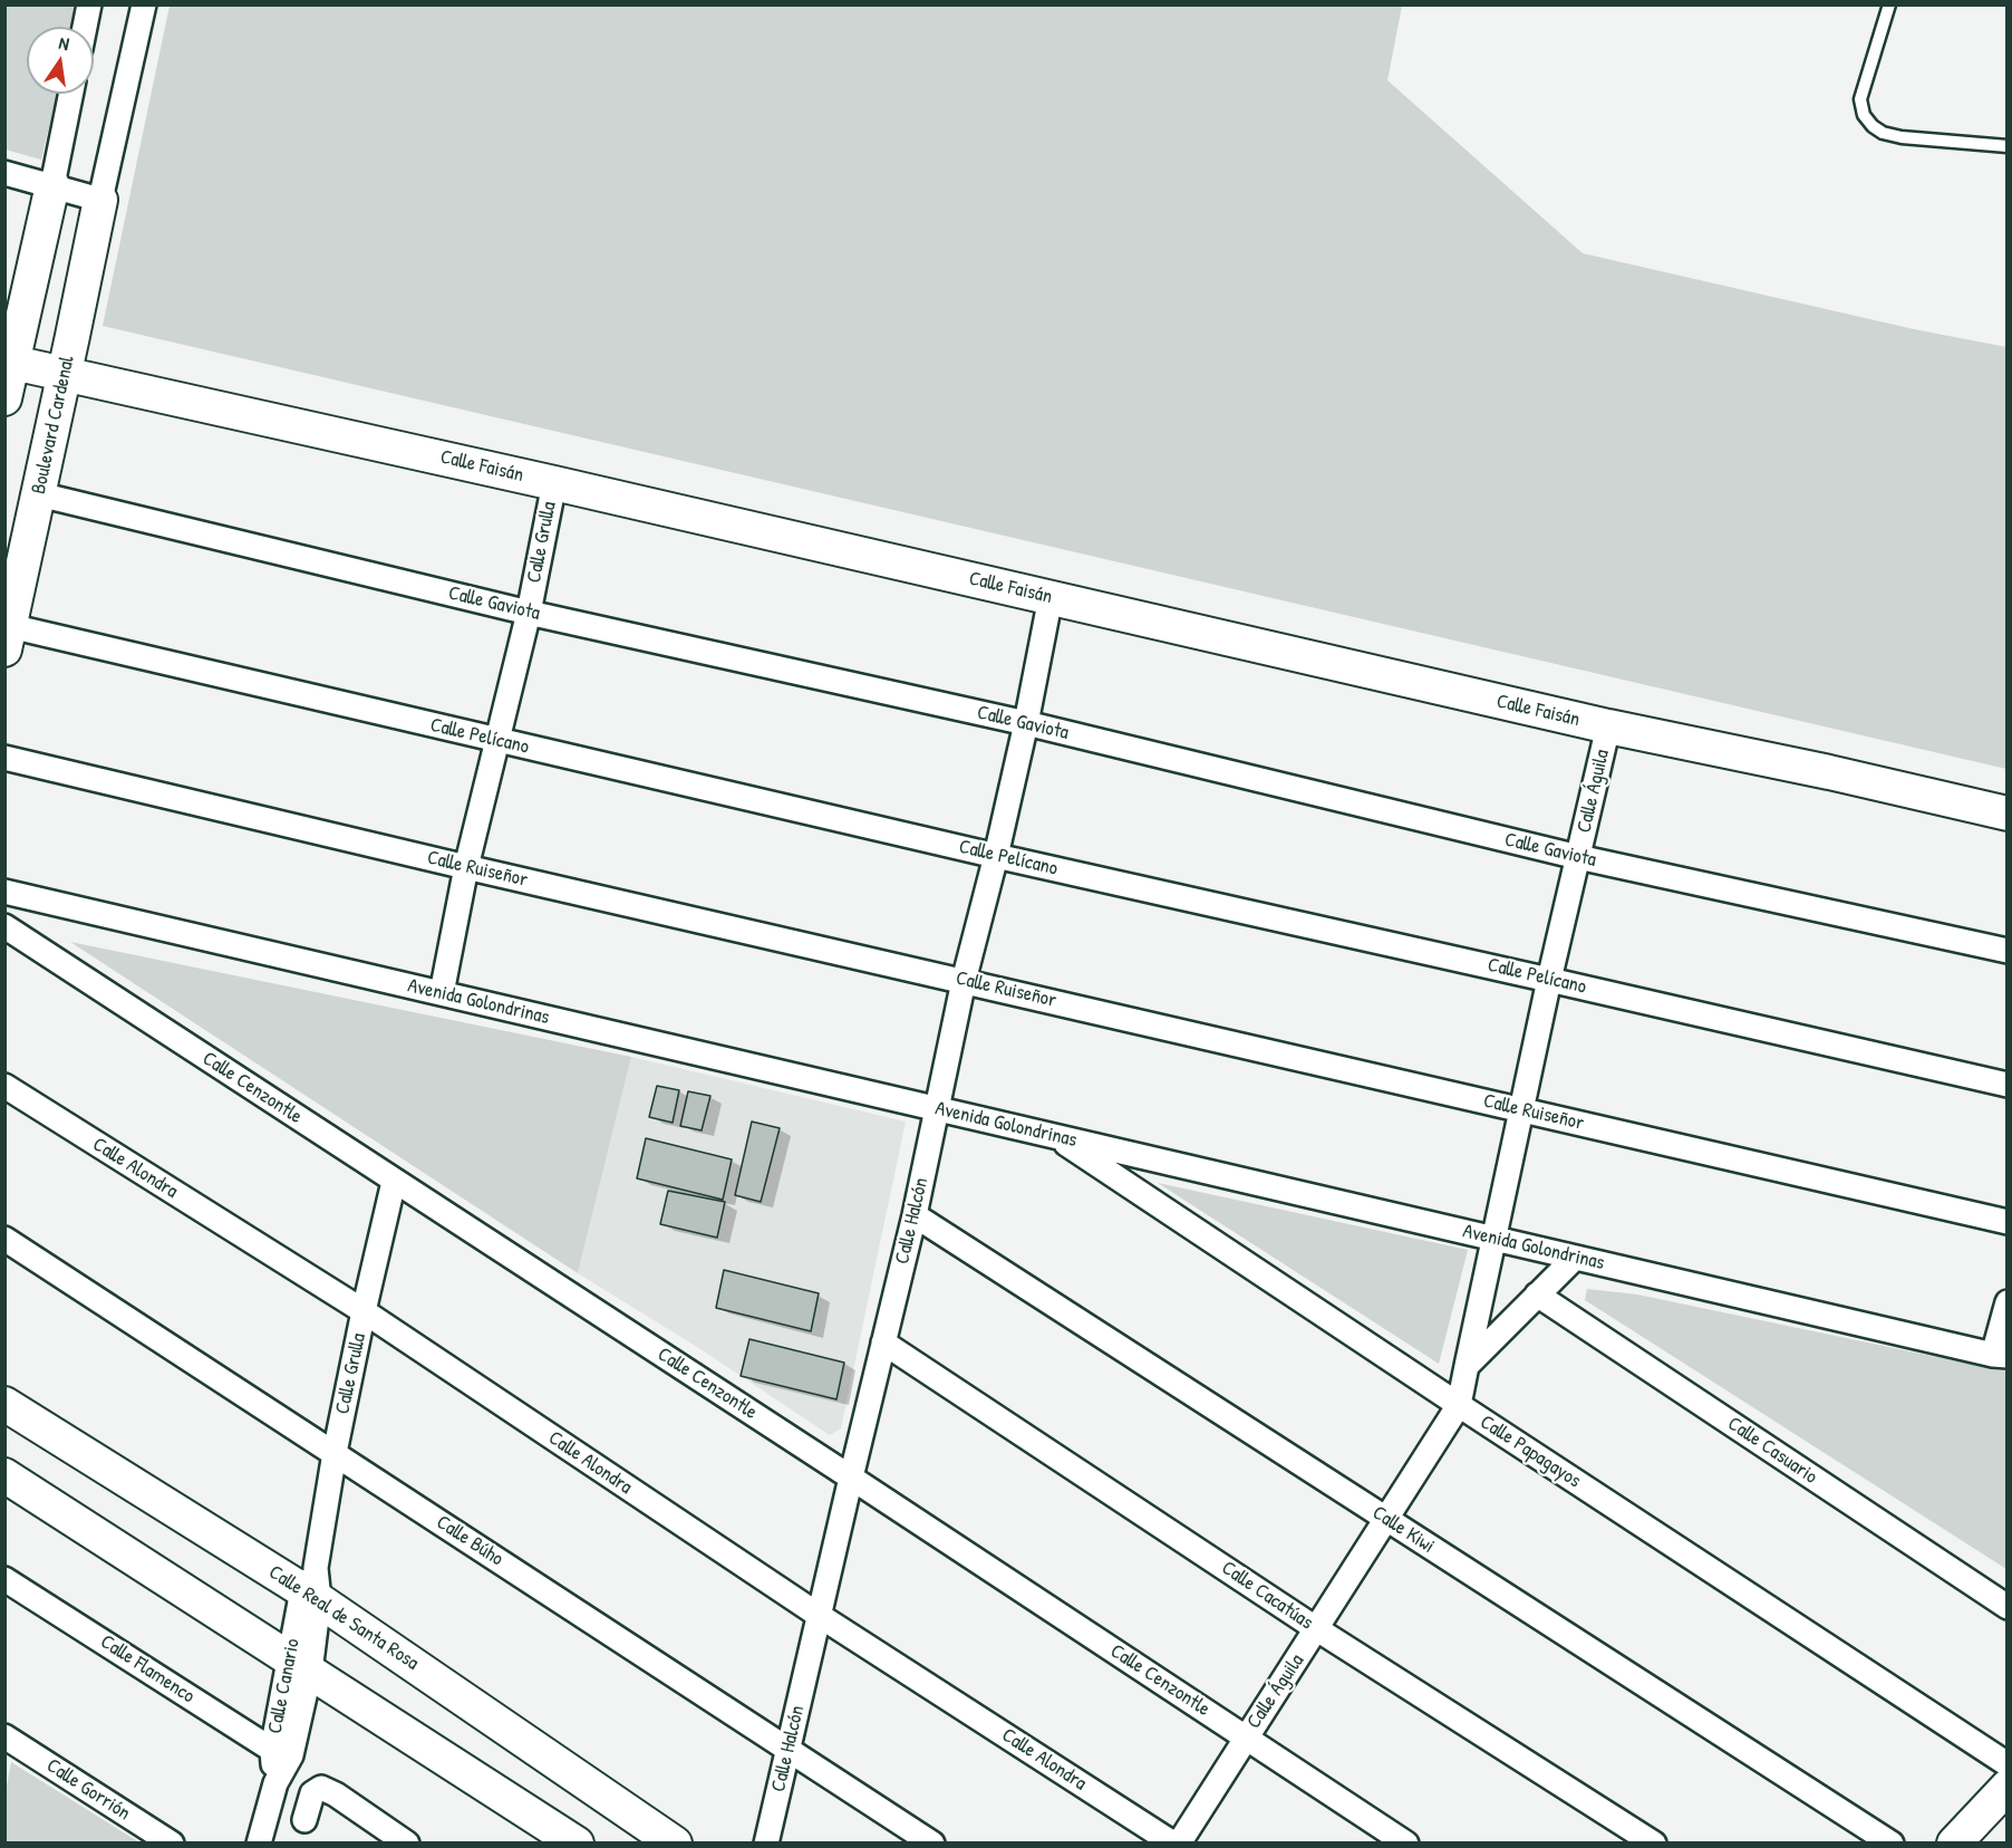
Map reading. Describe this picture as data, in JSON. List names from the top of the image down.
{
  "streets": {
    "street": [
      "Boulevard Cardenal",
      "Calle Faisán",
      "Calle Grulla",
      "Calle Gaviota",
      "Calle Pelícano",
      "Calle Águila",
      "Calle Ruiseñor",
      "Avenida Golondrinas",
      "Calle Cenzontle",
      "Calle Alondra",
      "Calle Halcón",
      "Calle Casuario",
      "Calle Papagayos",
      "Calle Kiwi",
      "Calle Búho",
      "Calle Cacatúas",
      "Calle Real de Santa Rosa",
      "Calle Flamenco",
      "Calle Canario",
      "Calle Gorrión"
    ]
  },
  "crossings": [
    ["Boulevard Cardenal", "Calle Faisán"],
    ["Boulevard Cardenal", "Calle Gaviota"],
    ["Boulevard Cardenal", "Calle Pelícano"],
    ["Calle Faisán", "Calle Grulla"],
    ["Calle Faisán", "Calle Águila"],
    ["Calle Faisán", "Calle Halcón"],
    ["Calle Grulla", "Calle Gaviota"],
    ["Calle Grulla", "Calle Pelícano"],
    ["Calle Grulla", "Calle Ruiseñor"],
    ["Calle Grulla", "Avenida Golondrinas"],
    ["Calle Grulla", "Calle Cenzontle"],
    ["Calle Grulla", "Calle Alondra"],
    ["Calle Grulla", "Calle Búho"],
    ["Calle Grulla", "Calle Real de Santa Rosa"],
    ["Calle Grulla", "Calle Canario"],
    ["Calle Gaviota", "Calle Águila"],
    ["Calle Gaviota", "Calle Halcón"],
    ["Calle Pelícano", "Calle Águila"],
    ["Calle Pelícano", "Calle Halcón"],
    ["Calle Águila", "Calle Ruiseñor"],
    ["Calle Águila", "Avenida Golondrinas"],
    ["Calle Águila", "Calle Cenzontle"],
    ["Calle Águila", "Calle Papagayos"],
    ["Calle Águila", "Calle Kiwi"],
    ["Calle Águila", "Calle Cacatúas"],
    ["Calle Ruiseñor", "Calle Halcón"],
    ["Avenida Golondrinas", "Calle Halcón"],
    ["Avenida Golondrinas", "Calle Papagayos"],
    ["Calle Cenzontle", "Calle Halcón"],
    ["Calle Alondra", "Calle Halcón"],
    ["Calle Halcón", "Calle Kiwi"],
    ["Calle Halcón", "Calle Búho"],
    ["Calle Halcón", "Calle Cacatúas"],
    ["Calle Real de Santa Rosa", "Calle Canario"],
    ["Calle Flamenco", "Calle Canario"]
  ],
  "north": "top"
}
